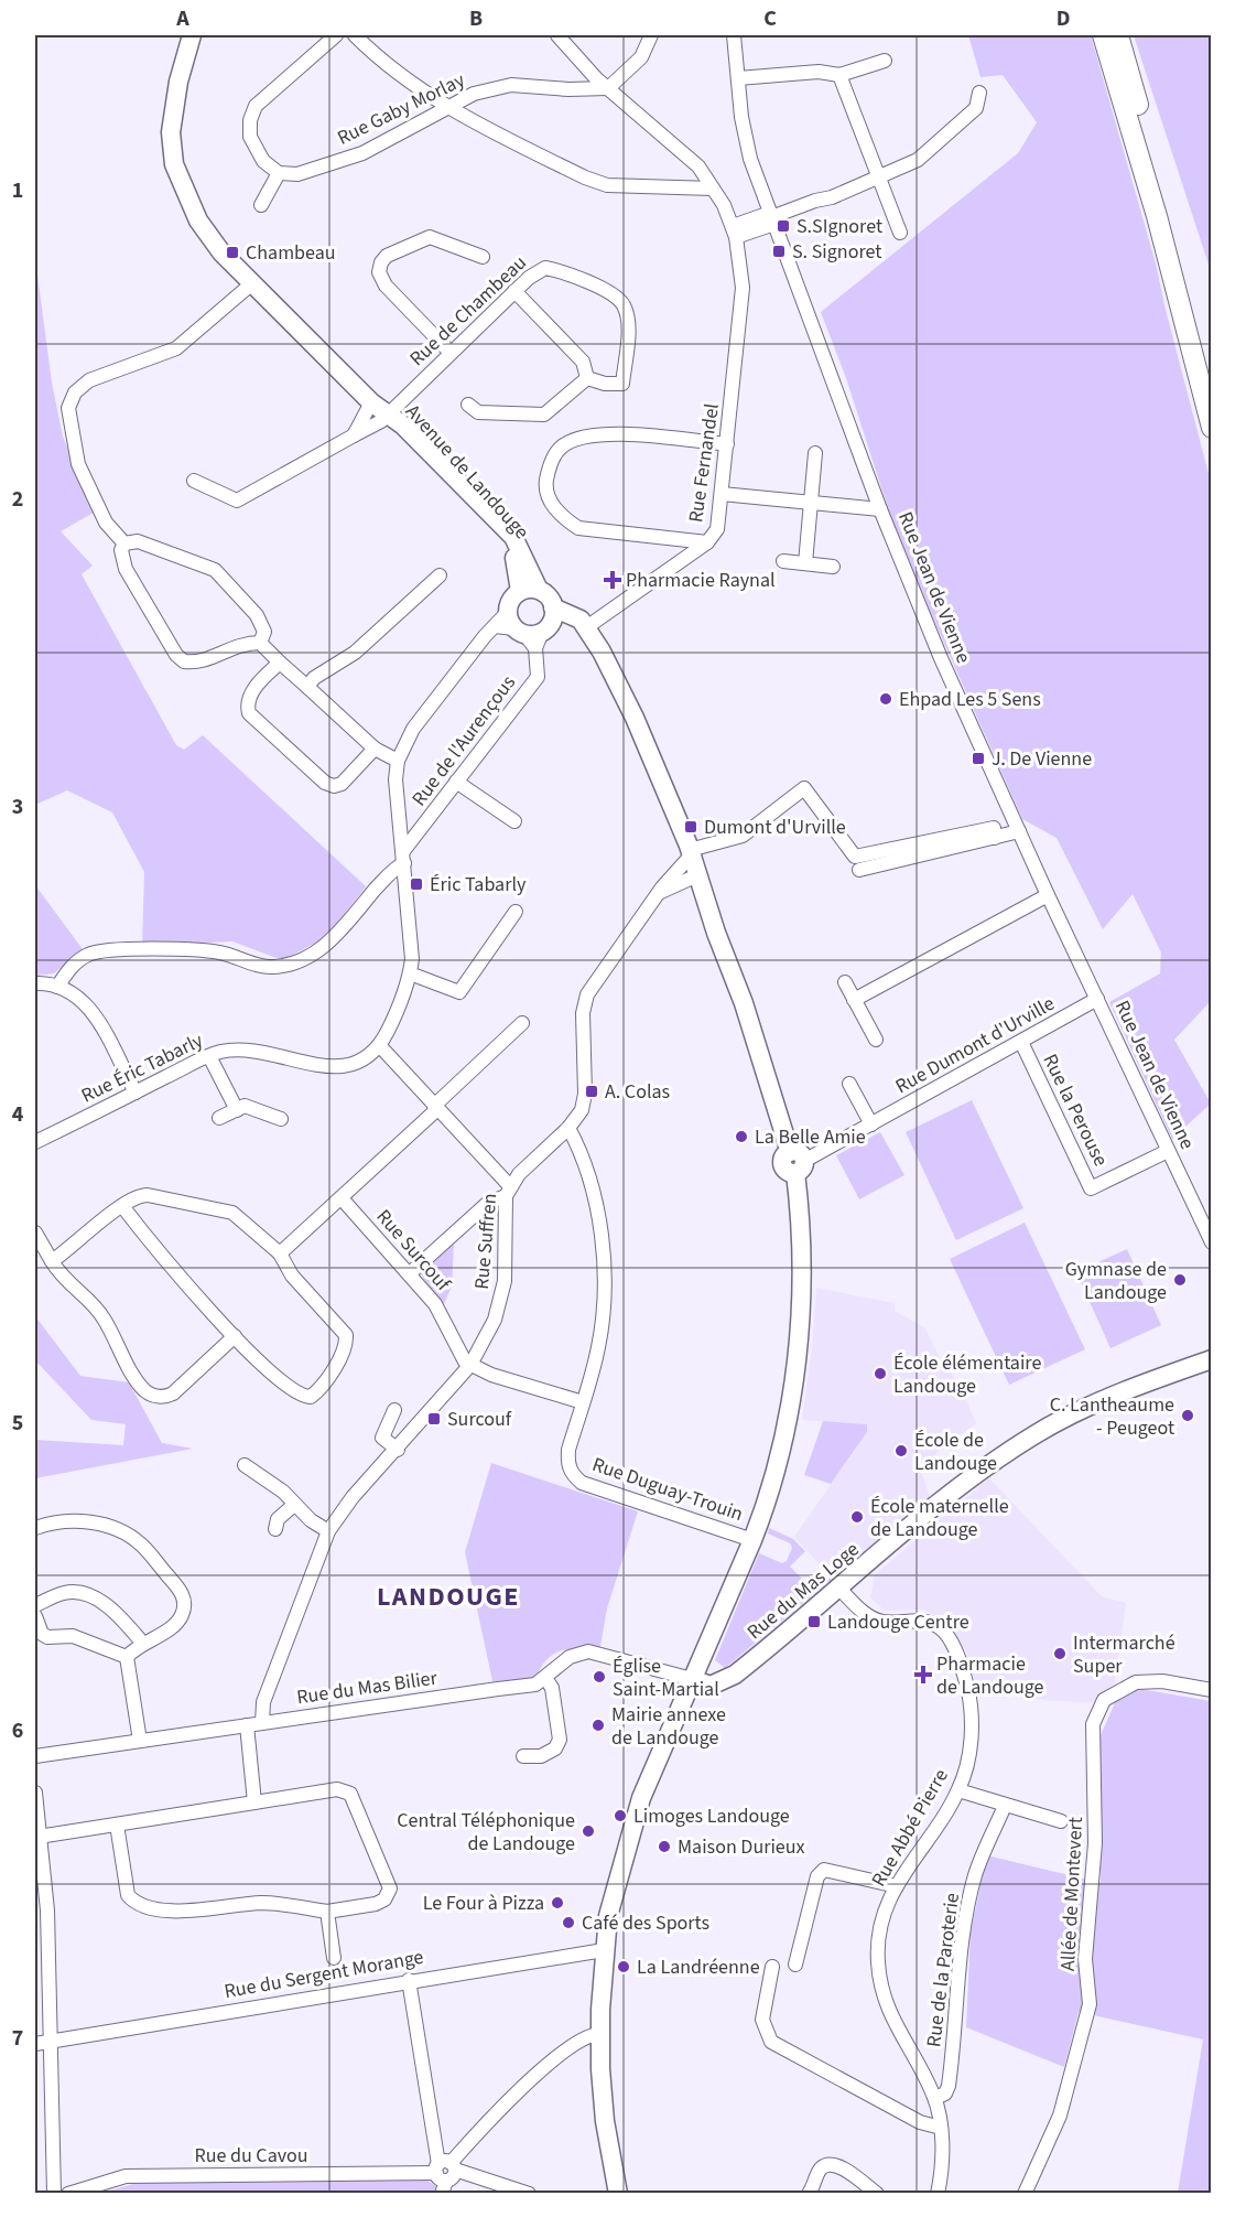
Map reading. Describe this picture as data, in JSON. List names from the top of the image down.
{
  "streets": {
    "main road": ["Avenue de Landouge", "Rue du Mas Loge"],
    "street": [
      "Rue Gaby Morlay",
      "Rue de Chambeau",
      "Rue Fernandel",
      "Rue Jean de Vienne",
      "Rue de l'Aurençous",
      "Rue Dumont d'Urville",
      "Rue Éric Tabarly",
      "Rue la Perouse",
      "Rue Suffren",
      "Rue Surcouf",
      "Rue Duguay-Trouin",
      "Rue du Mas Bilier",
      "Rue Abbé Pierre",
      "Allée de Montevert",
      "Rue de la Paroterie",
      "Rue du Sergent Morange",
      "Rue du Cavou"
    ]
  },
  "crossings": [
    ["Rue Gaby Morlay", "Rue Fernandel"],
    ["Rue de Chambeau", "Avenue de Landouge"],
    ["Rue Jean de Vienne", "Rue Dumont d'Urville"],
    ["Rue Jean de Vienne", "Rue la Perouse"],
    ["Rue de l'Aurençous", "Rue Éric Tabarly"],
    ["Rue Dumont d'Urville", "Rue la Perouse"],
    ["Rue Suffren", "Rue Surcouf"],
    ["Rue Suffren", "Rue Duguay-Trouin"],
    ["Rue Suffren", "Rue du Mas Bilier"],
    ["Rue du Mas Loge", "Rue du Mas Bilier"],
    ["Rue du Mas Loge", "Rue Abbé Pierre"],
    ["Rue Abbé Pierre", "Rue de la Paroterie"]
  ],
  "districts": ["LANDOUGE"],
  "places": {
    "transit": [
      "S.SIgnoret",
      "S. Signoret",
      "Chambeau",
      "J. De Vienne",
      "Dumont d'Urville",
      "Éric Tabarly",
      "A. Colas",
      "Surcouf",
      "Landouge Centre"
    ],
    "health": ["Pharmacie Raynal", "Pharmacie de Landouge"],
    "other": [
      "Ehpad Les 5 Sens",
      "La Belle Amie",
      "Gymnase de Landouge",
      "École élémentaire Landouge",
      "C. Lantheaume - Peugeot",
      "École de Landouge",
      "École maternelle de Landouge",
      "Intermarché Super",
      "Église Saint-Martial",
      "Mairie annexe de Landouge",
      "Limoges Landouge",
      "Central Téléphonique de Landouge",
      "Maison Durieux",
      "Le Four à Pizza",
      "Café des Sports",
      "La Landréenne"
    ]
  },
  "grid": {
    "columns": [
      "A",
      "B",
      "C",
      "D"
    ],
    "rows": [
      "1",
      "2",
      "3",
      "4",
      "5",
      "6",
      "7"
    ]
  }
}
